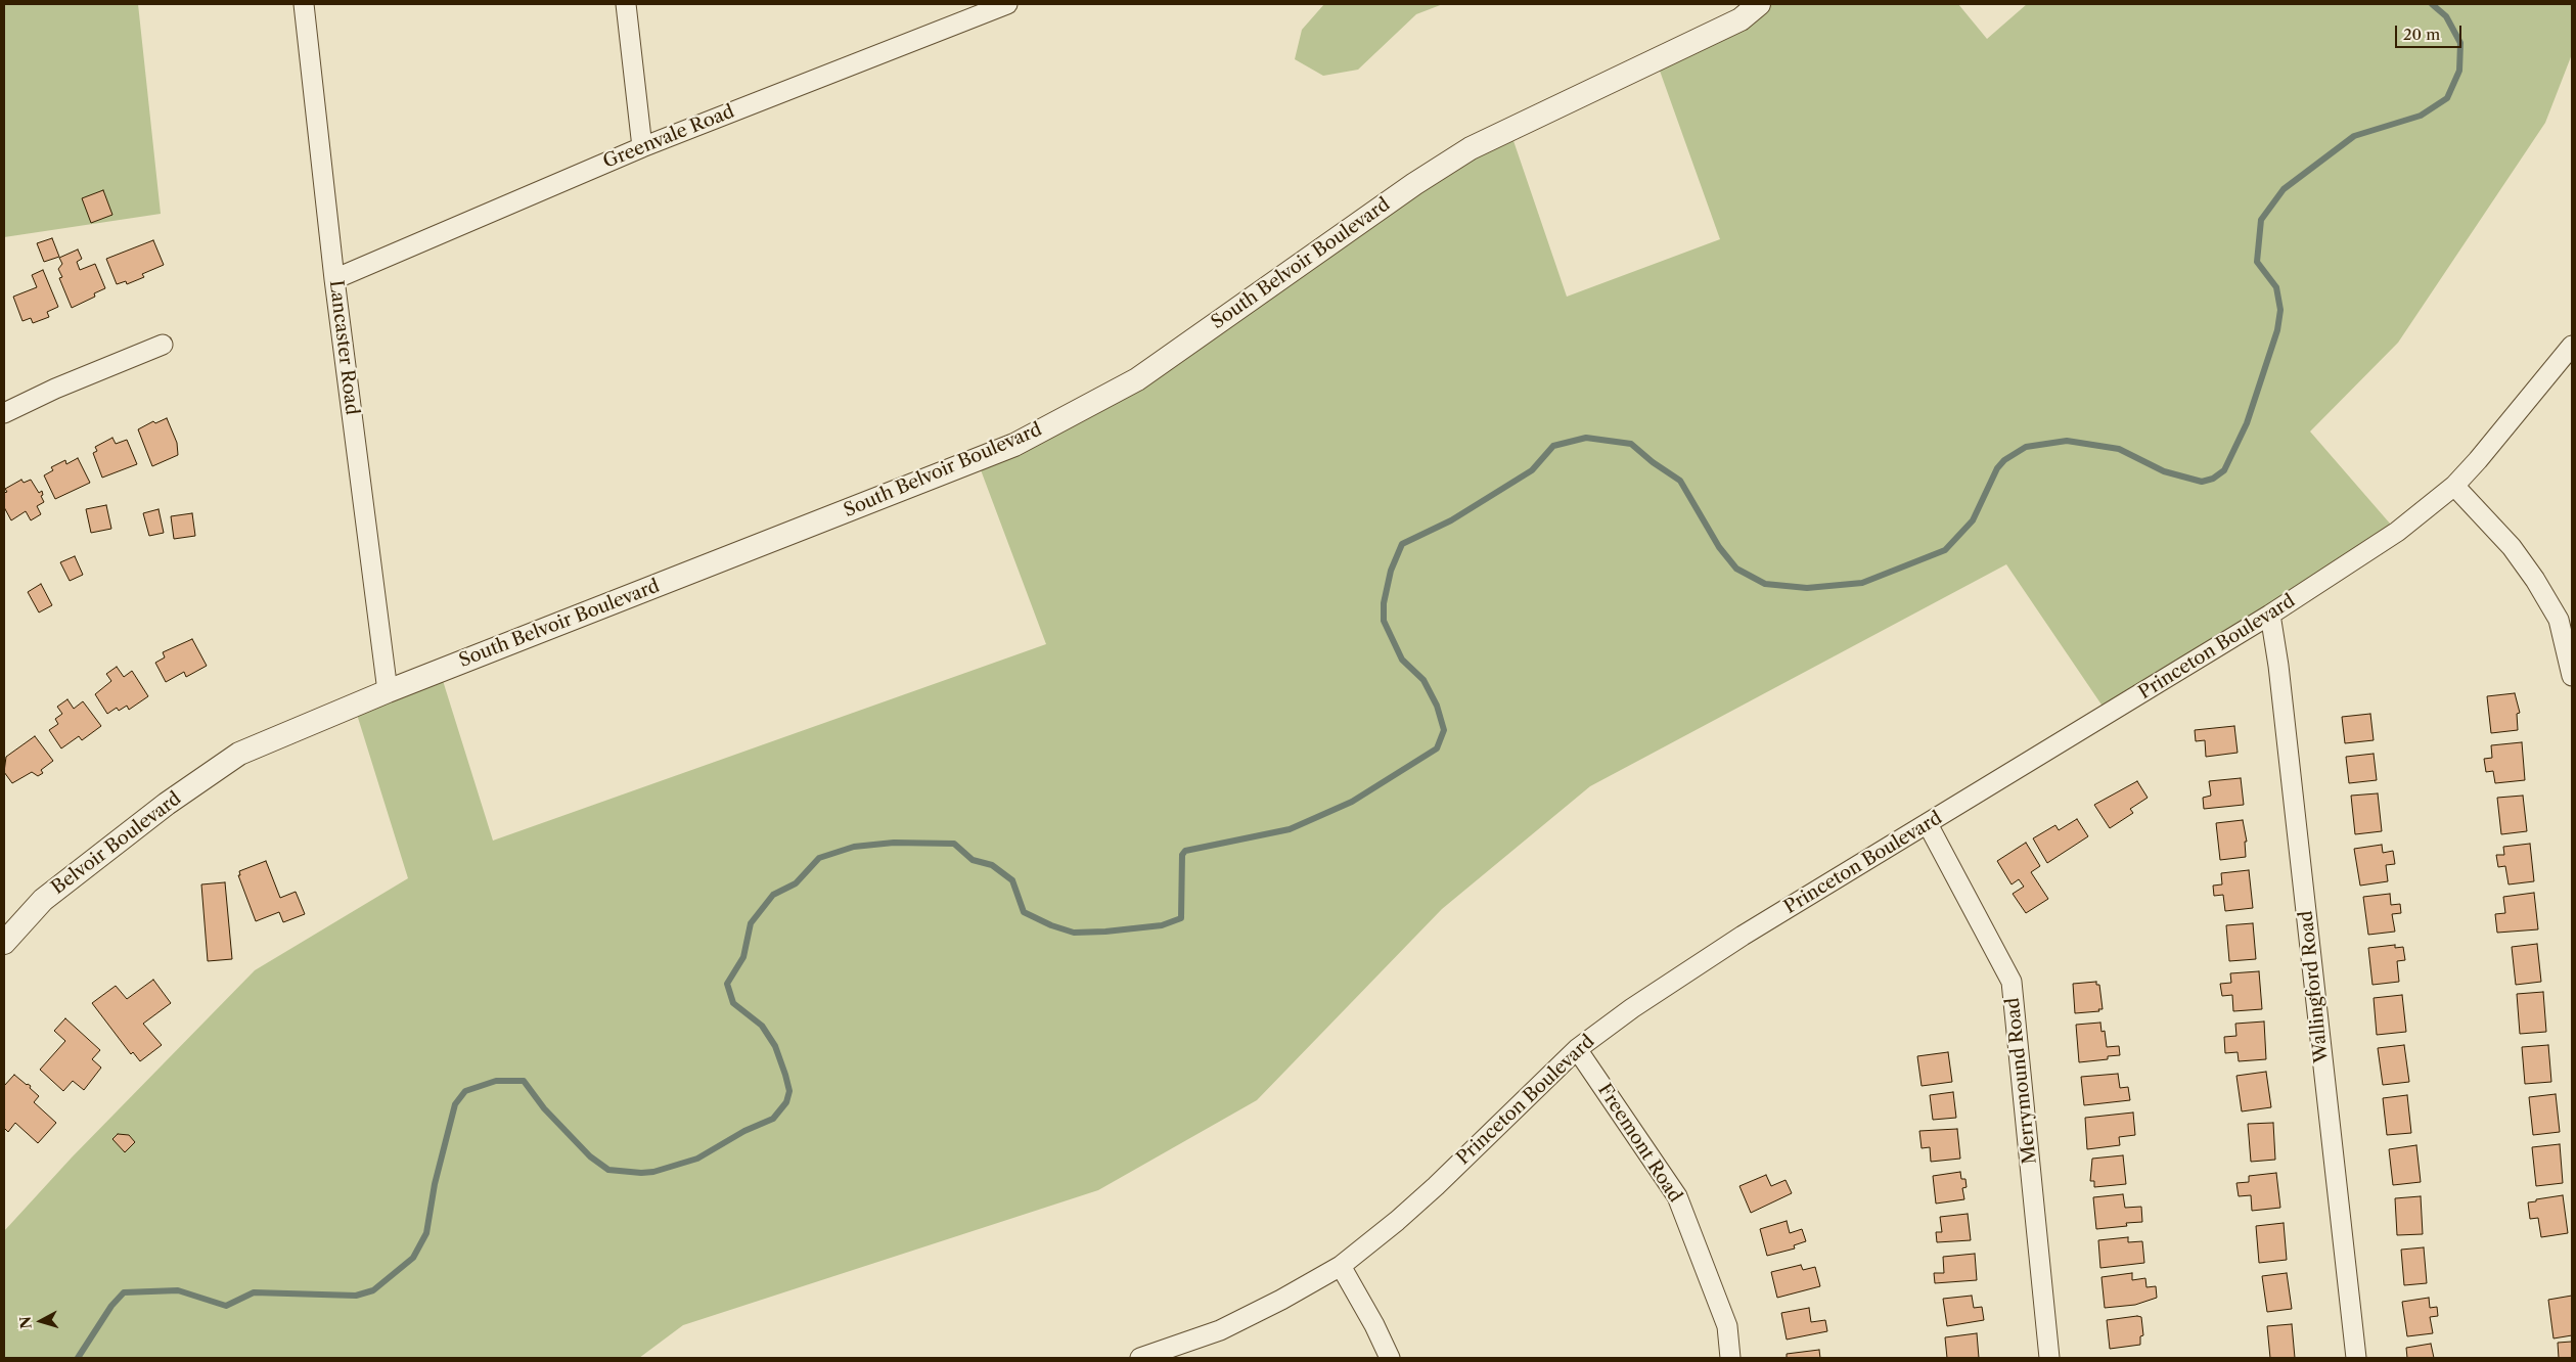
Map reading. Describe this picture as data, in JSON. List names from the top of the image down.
{
  "streets": {
    "street": [
      "Greenvale Road",
      "South Belvoir Boulevard",
      "Lancaster Road",
      "Princeton Boulevard",
      "Belvoir Boulevard",
      "Wallingford Road",
      "Merrymound Road",
      "Freemont Road"
    ]
  },
  "crossings": [
    ["Greenvale Road", "Lancaster Road"],
    ["South Belvoir Boulevard", "Lancaster Road"],
    ["South Belvoir Boulevard", "Belvoir Boulevard"],
    ["Princeton Boulevard", "Wallingford Road"],
    ["Princeton Boulevard", "Merrymound Road"],
    ["Princeton Boulevard", "Freemont Road"]
  ],
  "scale_bar": "20 m",
  "north": "left"
}
